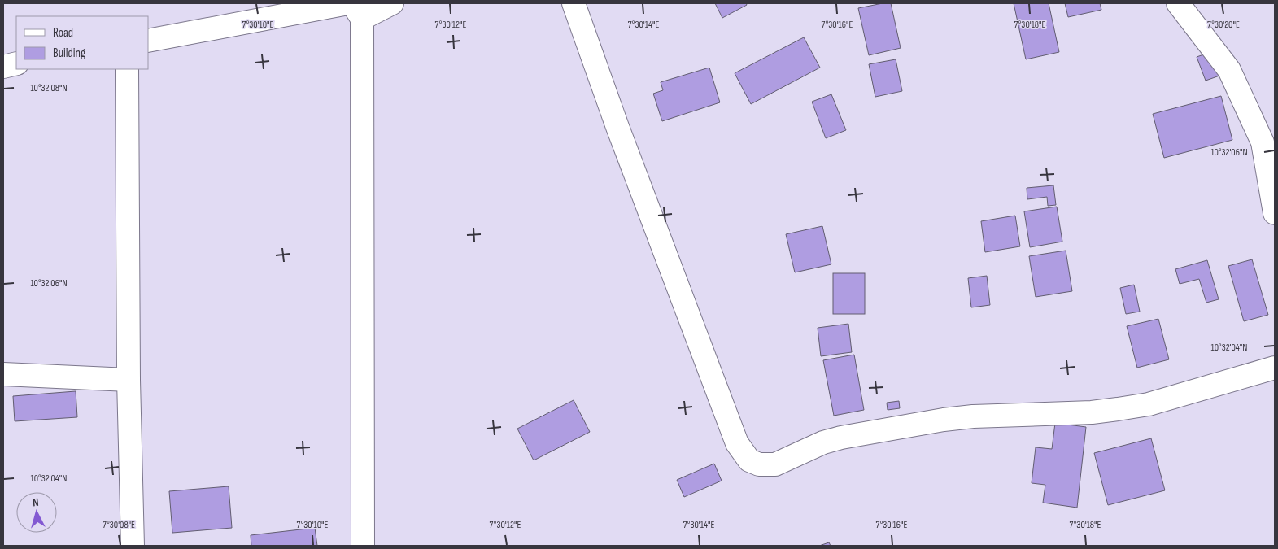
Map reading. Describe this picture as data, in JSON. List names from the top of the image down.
{
  "legend": ["Road", "Building"],
  "north": "top",
  "coordinates": [
    "7°30'10\"E",
    "7°30'12\"E",
    "7°30'14\"E",
    "7°30'16\"E",
    "7°30'18\"E",
    "7°30'20\"E",
    "10°32'08\"N",
    "10°32'06\"N",
    "10°32'04\"N",
    "7°30'08\"E"
  ]
}
